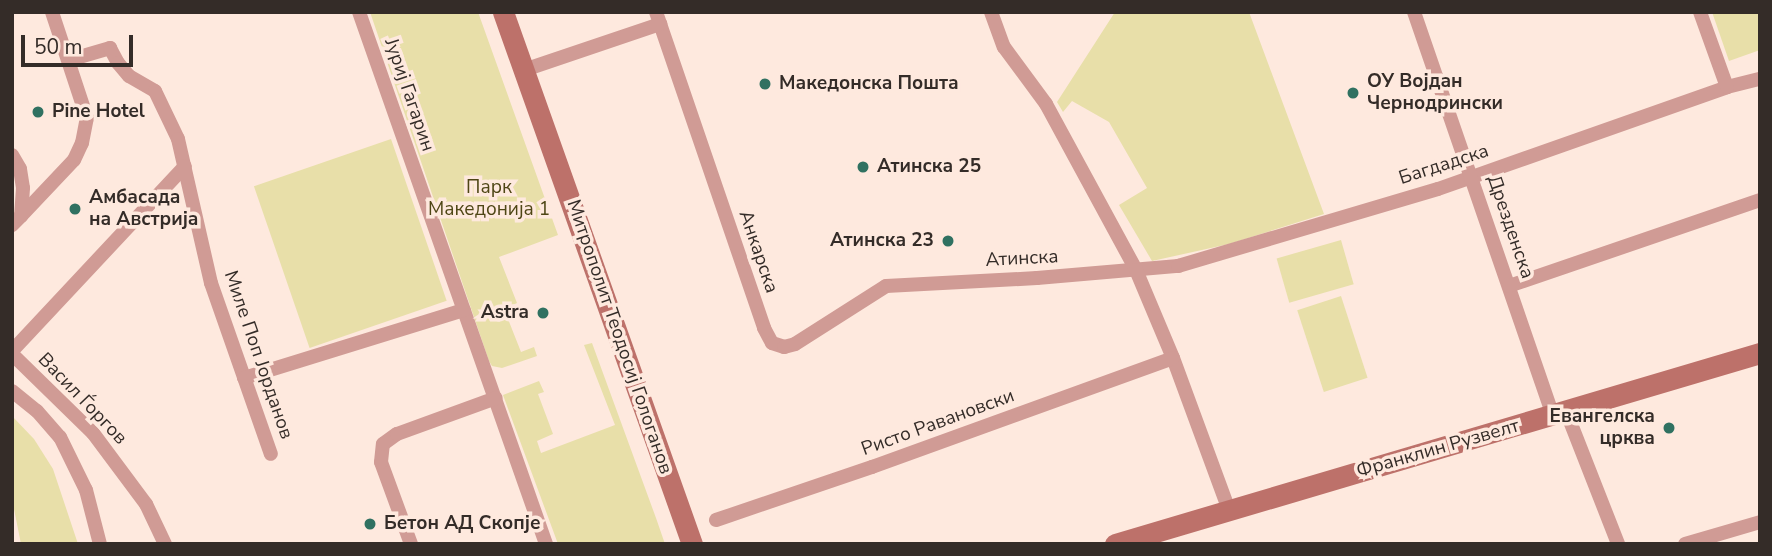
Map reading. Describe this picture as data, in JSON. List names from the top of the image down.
{
  "streets": {
    "street": [
      "Јуриј Гагарин",
      "Багдадска",
      "Дрезденска",
      "Анкарска",
      "Атинска",
      "Митрополит Теодосиј Гологанов",
      "Миле Поп Јорданов",
      "Васил Ѓоргов",
      "Ристо Равановски",
      "Франклин Рузвелт"
    ]
  },
  "crossings": [
    ["Багдадска", "Дрезденска"],
    ["Багдадска", "Атинска"],
    ["Дрезденска", "Франклин Рузвелт"],
    ["Анкарска", "Атинска"],
    ["Анкарска", "Митрополит Теодосиј Гологанов"]
  ],
  "parks": ["Парк Македонија 1"],
  "places": [
    "Македонска Пошта",
    "ОУ Војдан Чернодрински",
    "Pine Hotel",
    "Атинска 25",
    "Амбасада на Австрија",
    "Атинска 23",
    "Astra",
    "Евангелска црква",
    "Бетон АД Скопје"
  ],
  "scale_bar": "50 m"
}
